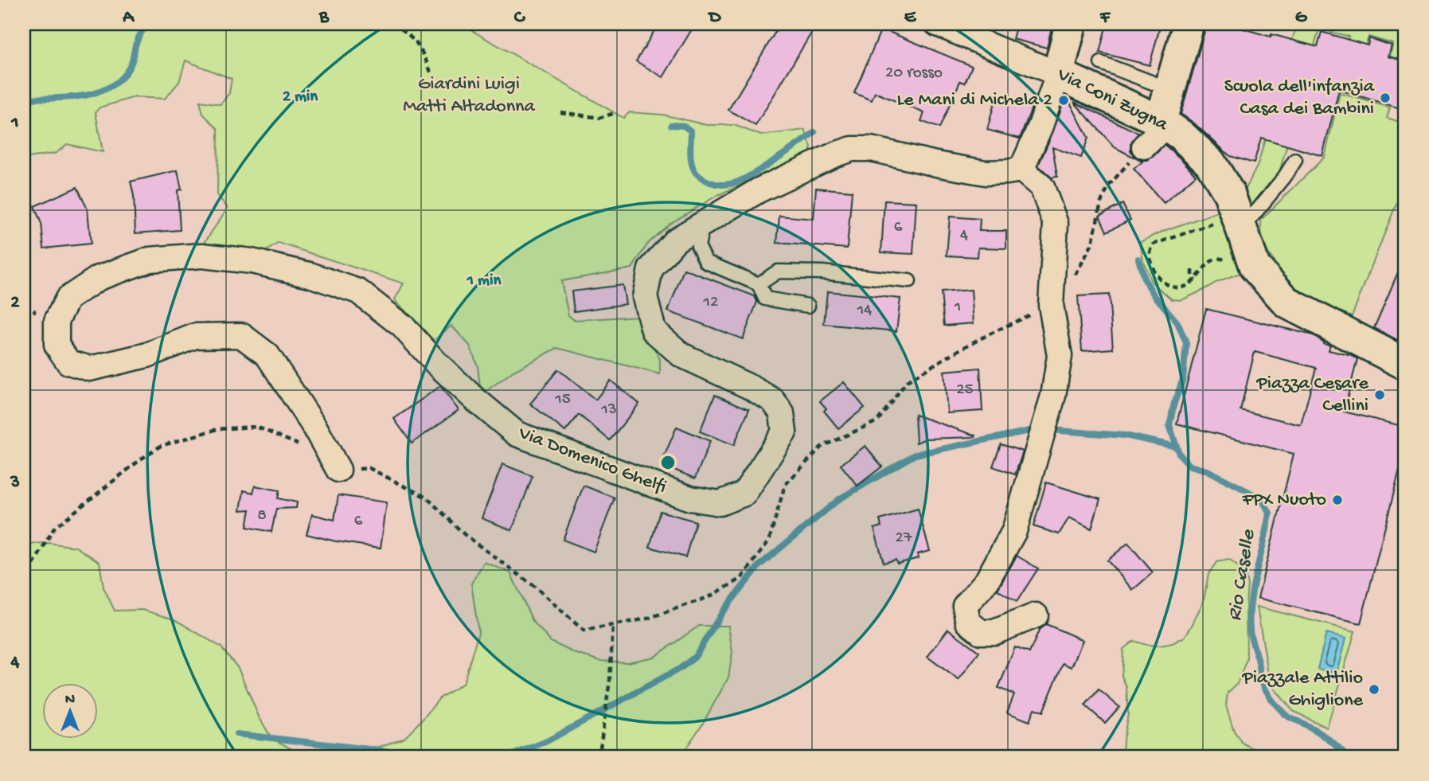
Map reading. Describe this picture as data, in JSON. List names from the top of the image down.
{
  "streets": {
    "street": ["Via Coni Zugna", "Via Domenico Ghelfi"]
  },
  "water": ["Rio Caselle"],
  "parks": ["Giardini Luigi Matti Altadonna"],
  "places": [
    "Scuola dell'infanzia Casa dei Bambini",
    "Le Mani di Michela 2",
    "Piazza Cesare Cellini",
    "FPX Nuoto",
    "Piazzale Attilio Ghiglione"
  ],
  "house_numbers": [
    "20 rosso",
    "6",
    "4",
    "12",
    "1",
    "14",
    "25",
    "15",
    "13",
    "8",
    "6",
    "27"
  ],
  "north": "top",
  "grid": {
    "columns": [
      "A",
      "B",
      "C",
      "D",
      "E",
      "F",
      "G"
    ],
    "rows": [
      "1",
      "2",
      "3",
      "4"
    ]
  },
  "rings": ["2 min", "1 min"]
}
